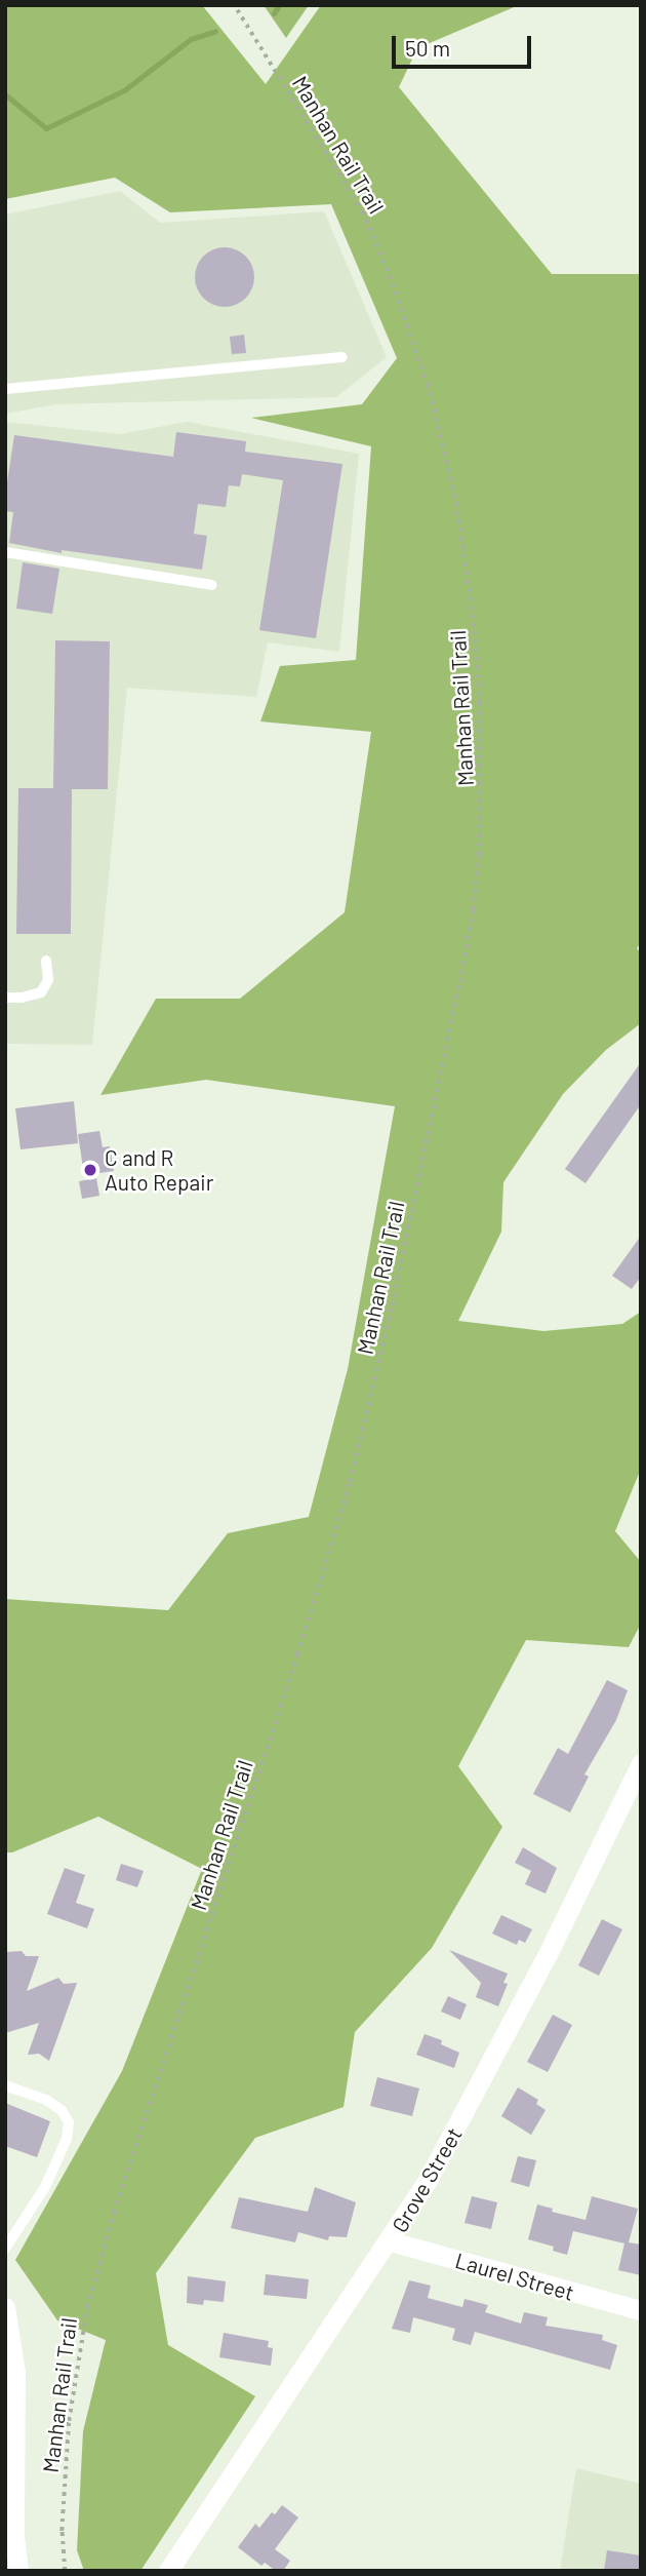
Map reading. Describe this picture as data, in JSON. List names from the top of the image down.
{
  "streets": {
    "street": ["Grove Street", "Laurel Street"],
    "path": ["Manhan Rail Trail"]
  },
  "crossings": [
    ["Grove Street", "Laurel Street"]
  ],
  "places": ["C and R Auto Repair"],
  "scale_bar": "50 m"
}
